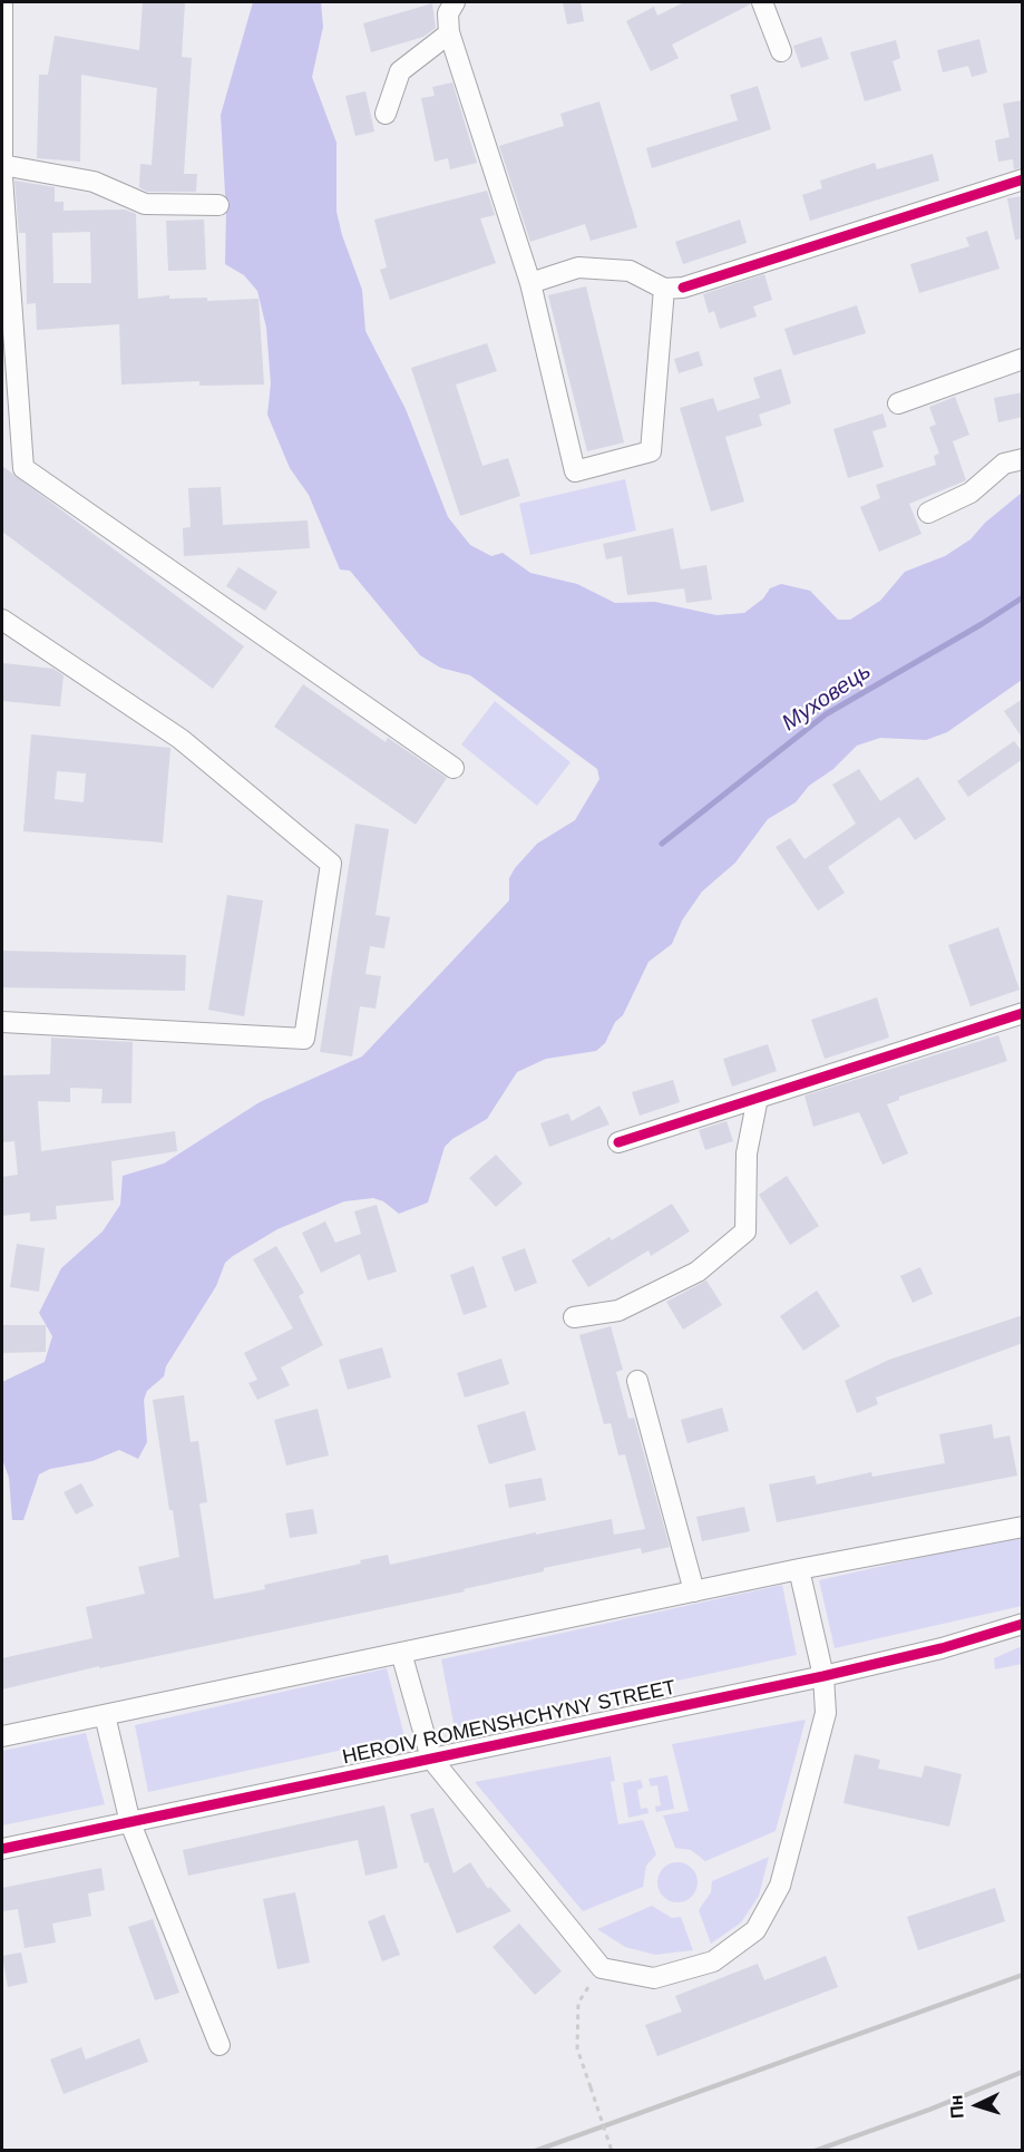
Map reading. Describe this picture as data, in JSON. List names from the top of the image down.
{
  "streets": {
    "street": ["HEROIV ROMENSHCHYNY STREET"]
  },
  "water": ["Муховець"],
  "north": "left"
}
